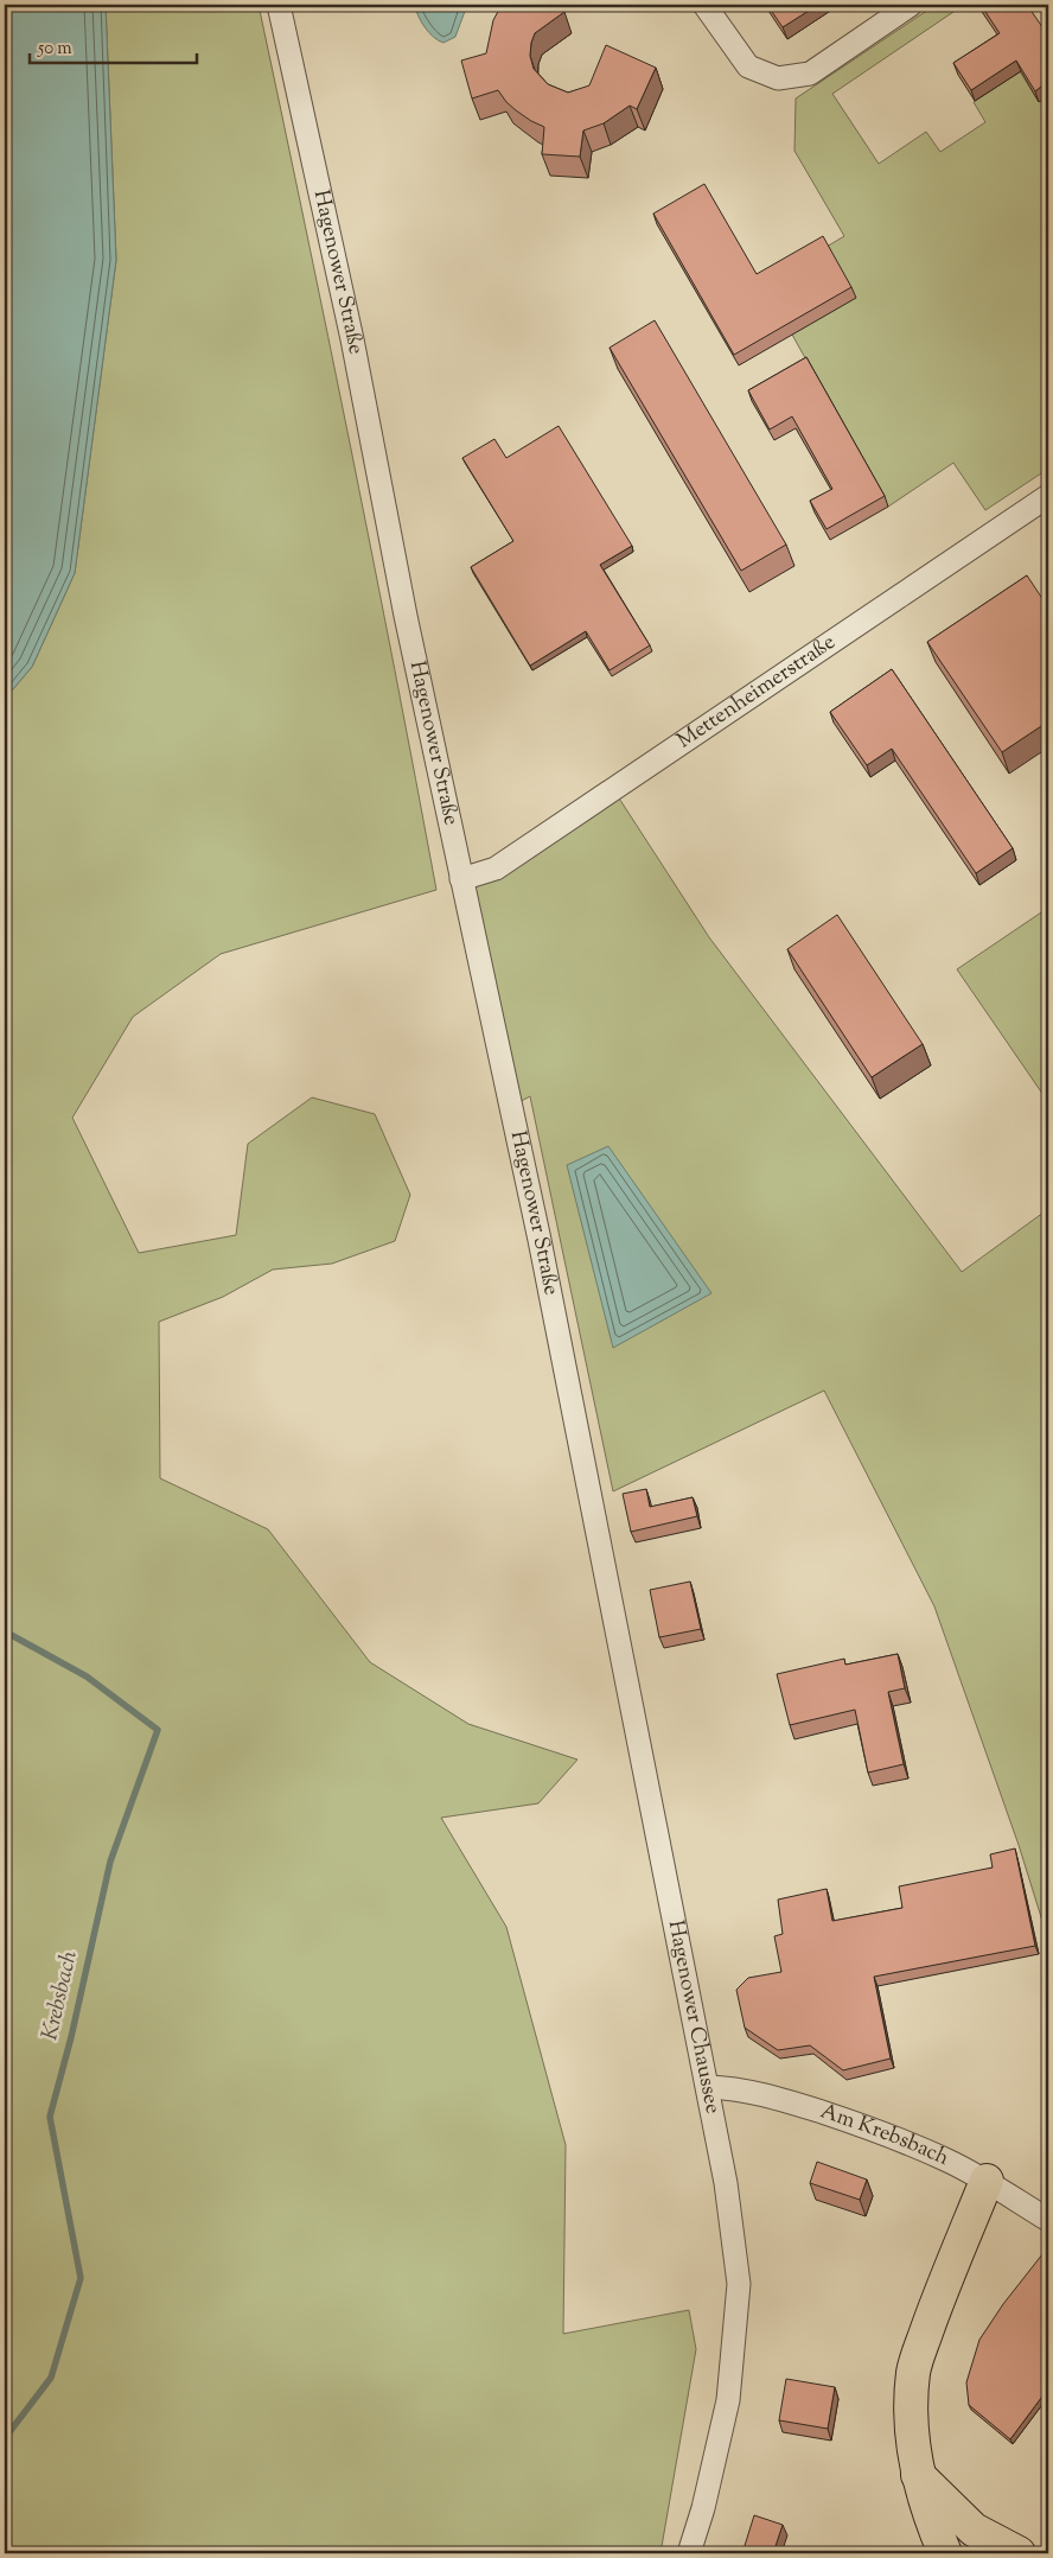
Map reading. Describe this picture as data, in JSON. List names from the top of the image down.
{
  "streets": {
    "street": [
      "Hagenower Straße",
      "Mettenheimerstraße",
      "Hagenower Chaussee",
      "Am Krebsbach"
    ]
  },
  "crossings": [
    ["Hagenower Straße", "Mettenheimerstraße"],
    ["Hagenower Straße", "Hagenower Chaussee"],
    ["Hagenower Chaussee", "Am Krebsbach"]
  ],
  "water": ["Krebsbach"],
  "scale_bar": "50 m"
}
